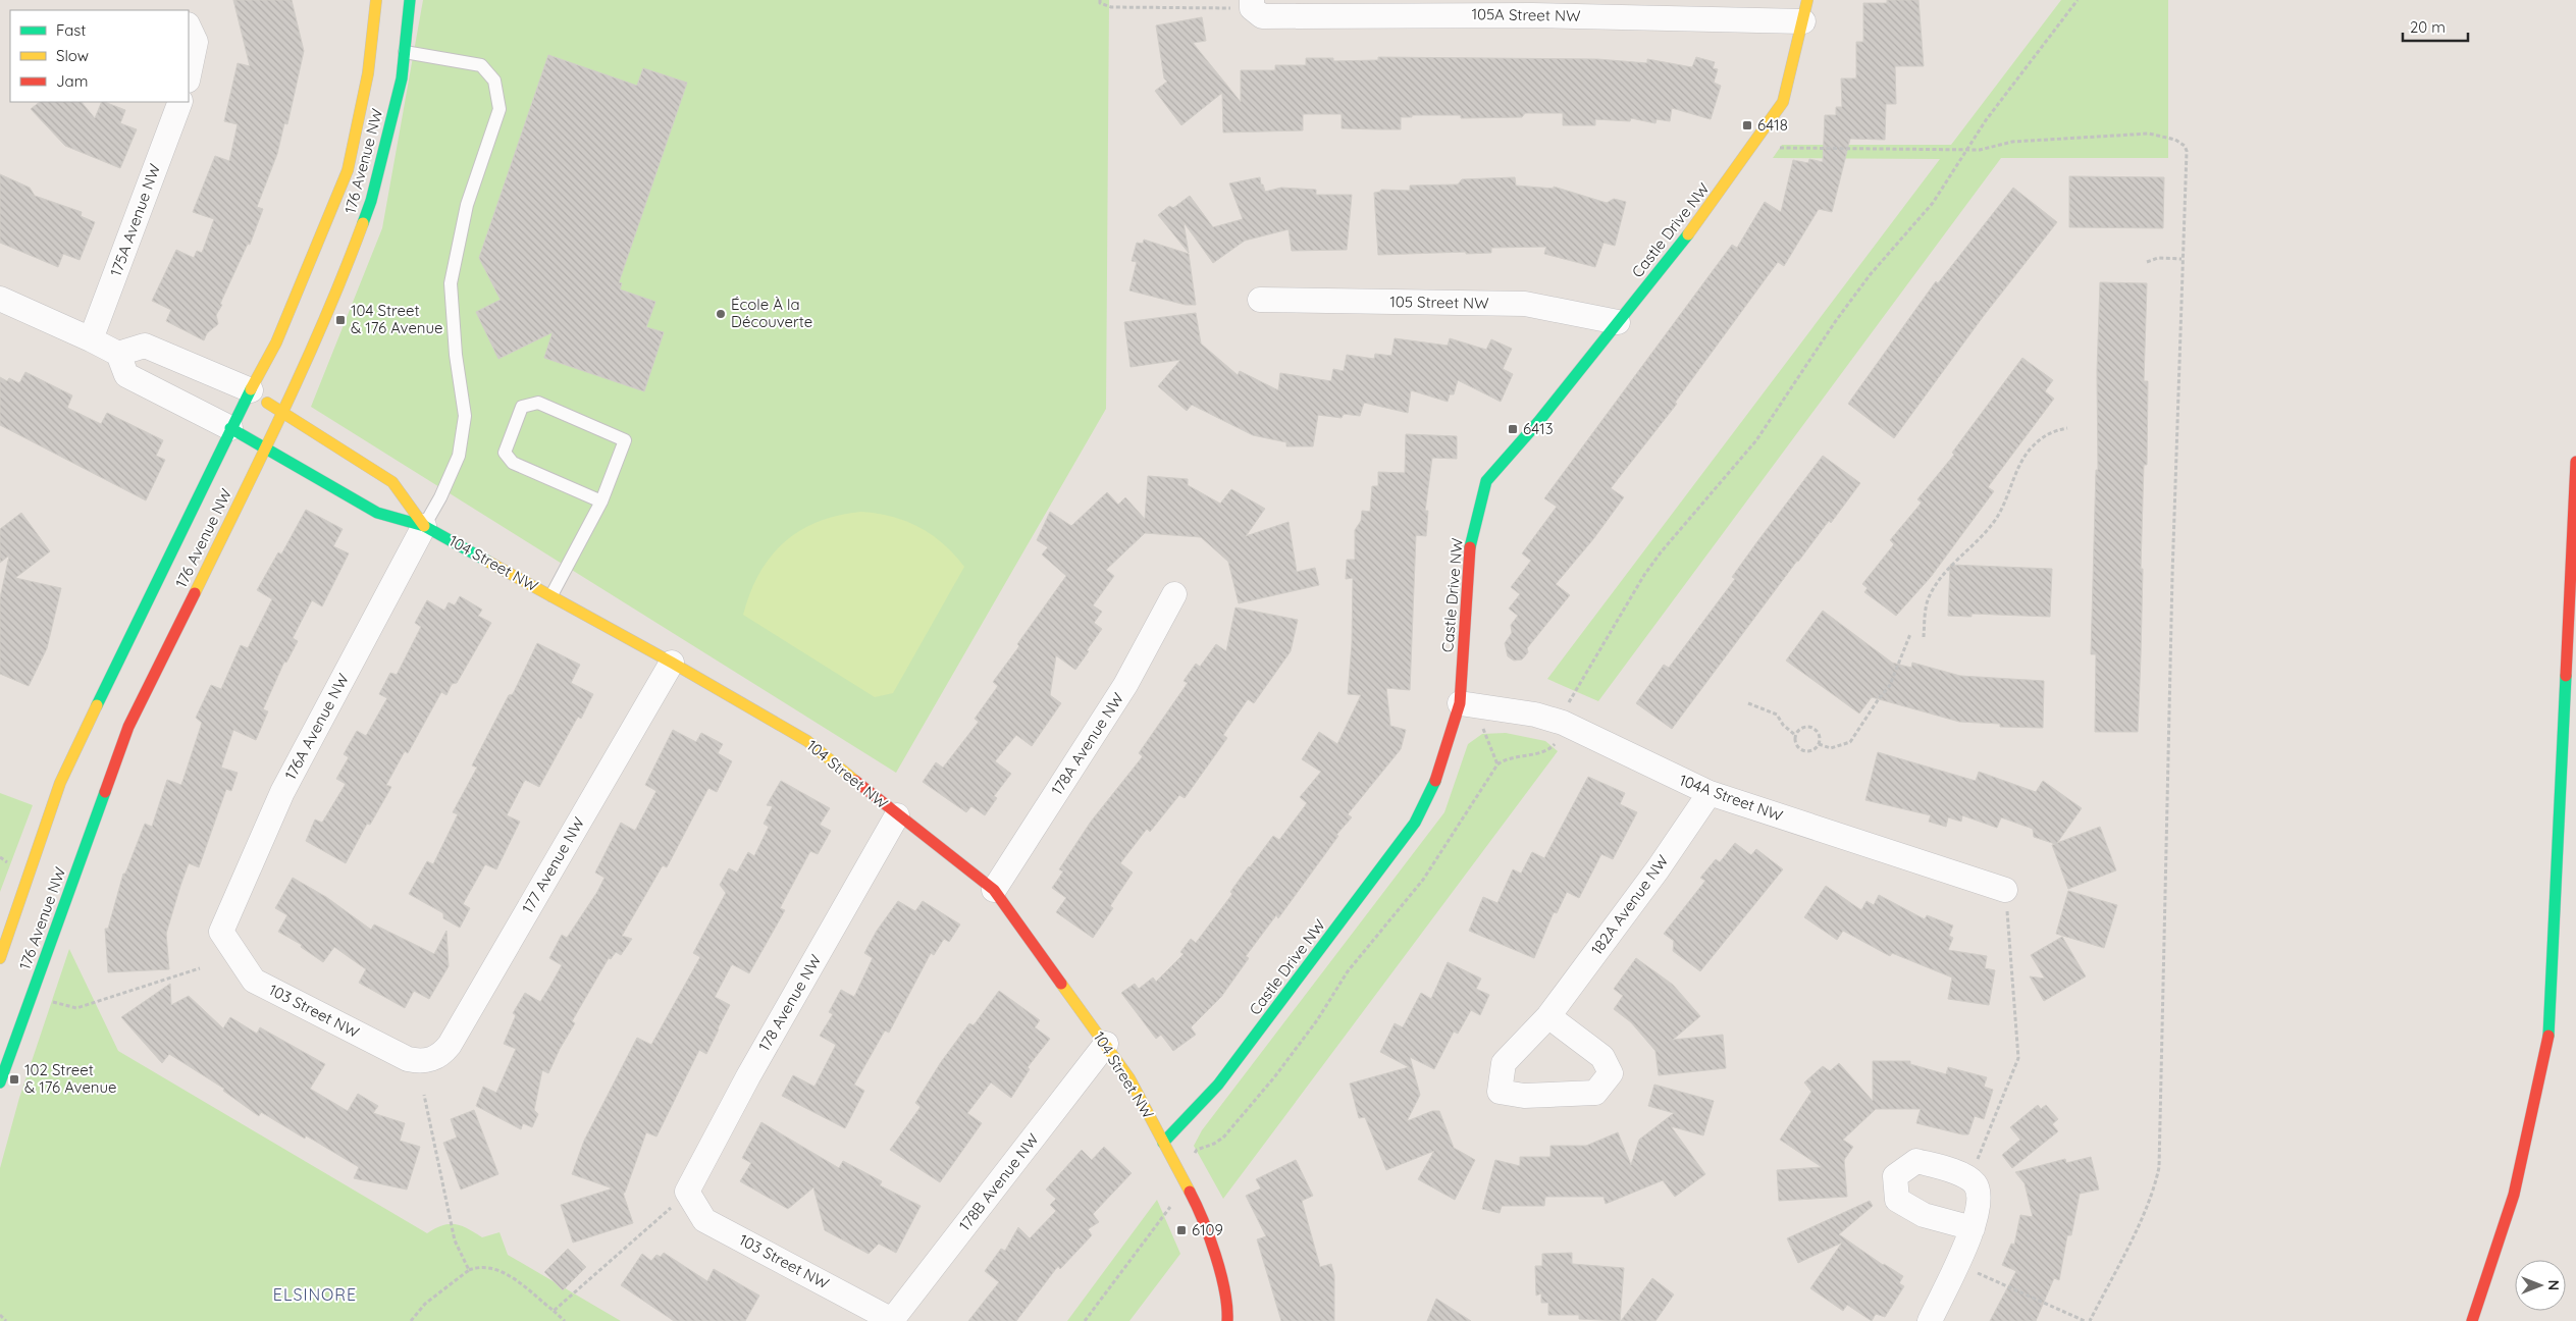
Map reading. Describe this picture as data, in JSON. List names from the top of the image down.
{
  "streets": {
    "main road": ["176 Avenue NW", "Castle Drive NW", "104 Street NW"],
    "street": [
      "105A Street NW",
      "175A Avenue NW",
      "105 Street NW",
      "176A Avenue NW",
      "178A Avenue NW",
      "104A Street NW",
      "177 Avenue NW",
      "182A Avenue NW",
      "178 Avenue NW",
      "103 Street NW",
      "178B Avenue NW"
    ]
  },
  "crossings": [
    ["105A Street NW", "Castle Drive NW"],
    ["176 Avenue NW", "104 Street NW"],
    ["Castle Drive NW", "105 Street NW"],
    ["Castle Drive NW", "104 Street NW"],
    ["Castle Drive NW", "104A Street NW"],
    ["104 Street NW", "176A Avenue NW"],
    ["104 Street NW", "178A Avenue NW"],
    ["104 Street NW", "177 Avenue NW"],
    ["104 Street NW", "178 Avenue NW"],
    ["104 Street NW", "178B Avenue NW"],
    ["176A Avenue NW", "103 Street NW"],
    ["104A Street NW", "182A Avenue NW"],
    ["177 Avenue NW", "103 Street NW"],
    ["178 Avenue NW", "103 Street NW"],
    ["103 Street NW", "178B Avenue NW"]
  ],
  "districts": ["ELSINORE"],
  "places": {
    "transit": [
      "6418",
      "104 Street & 176 Avenue",
      "6413",
      "102 Street & 176 Avenue",
      "6109"
    ],
    "other": ["École À la Découverte"]
  },
  "legend": ["Fast", "Slow", "Jam"],
  "scale_bar": "20 m",
  "north": "right"
}
